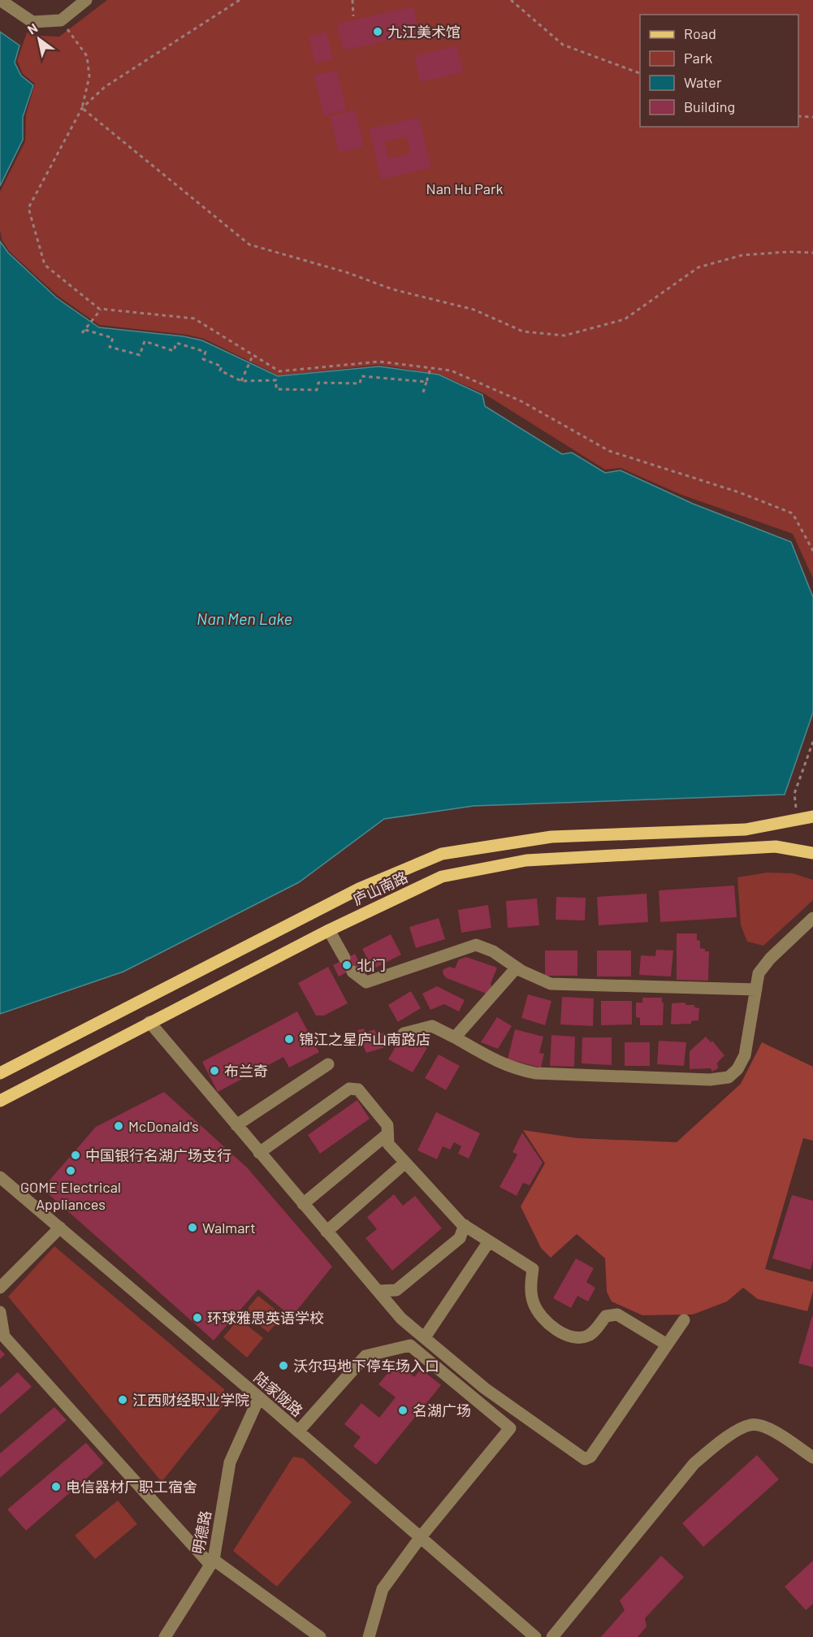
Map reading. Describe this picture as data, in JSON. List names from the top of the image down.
{
  "streets": {
    "main road": ["庐山南路"],
    "street": ["陆家陇路", "明德路"]
  },
  "crossings": [
    ["陆家陇路", "明德路"]
  ],
  "water": ["Nan Men Lake"],
  "parks": ["Nan Hu Park"],
  "places": [
    "九江美术馆",
    "北门",
    "锦江之星庐山南路店",
    "布兰奇",
    "McDonald's",
    "中国银行名湖广场支行",
    "GOME Electrical Appliances",
    "Walmart",
    "环球雅思英语学校",
    "沃尔玛地下停车场入口",
    "江西财经职业学院",
    "名湖广场",
    "电信器材厂职工宿舍"
  ],
  "legend": [
    "Road",
    "Park",
    "Water",
    "Building"
  ],
  "north": "top left"
}
